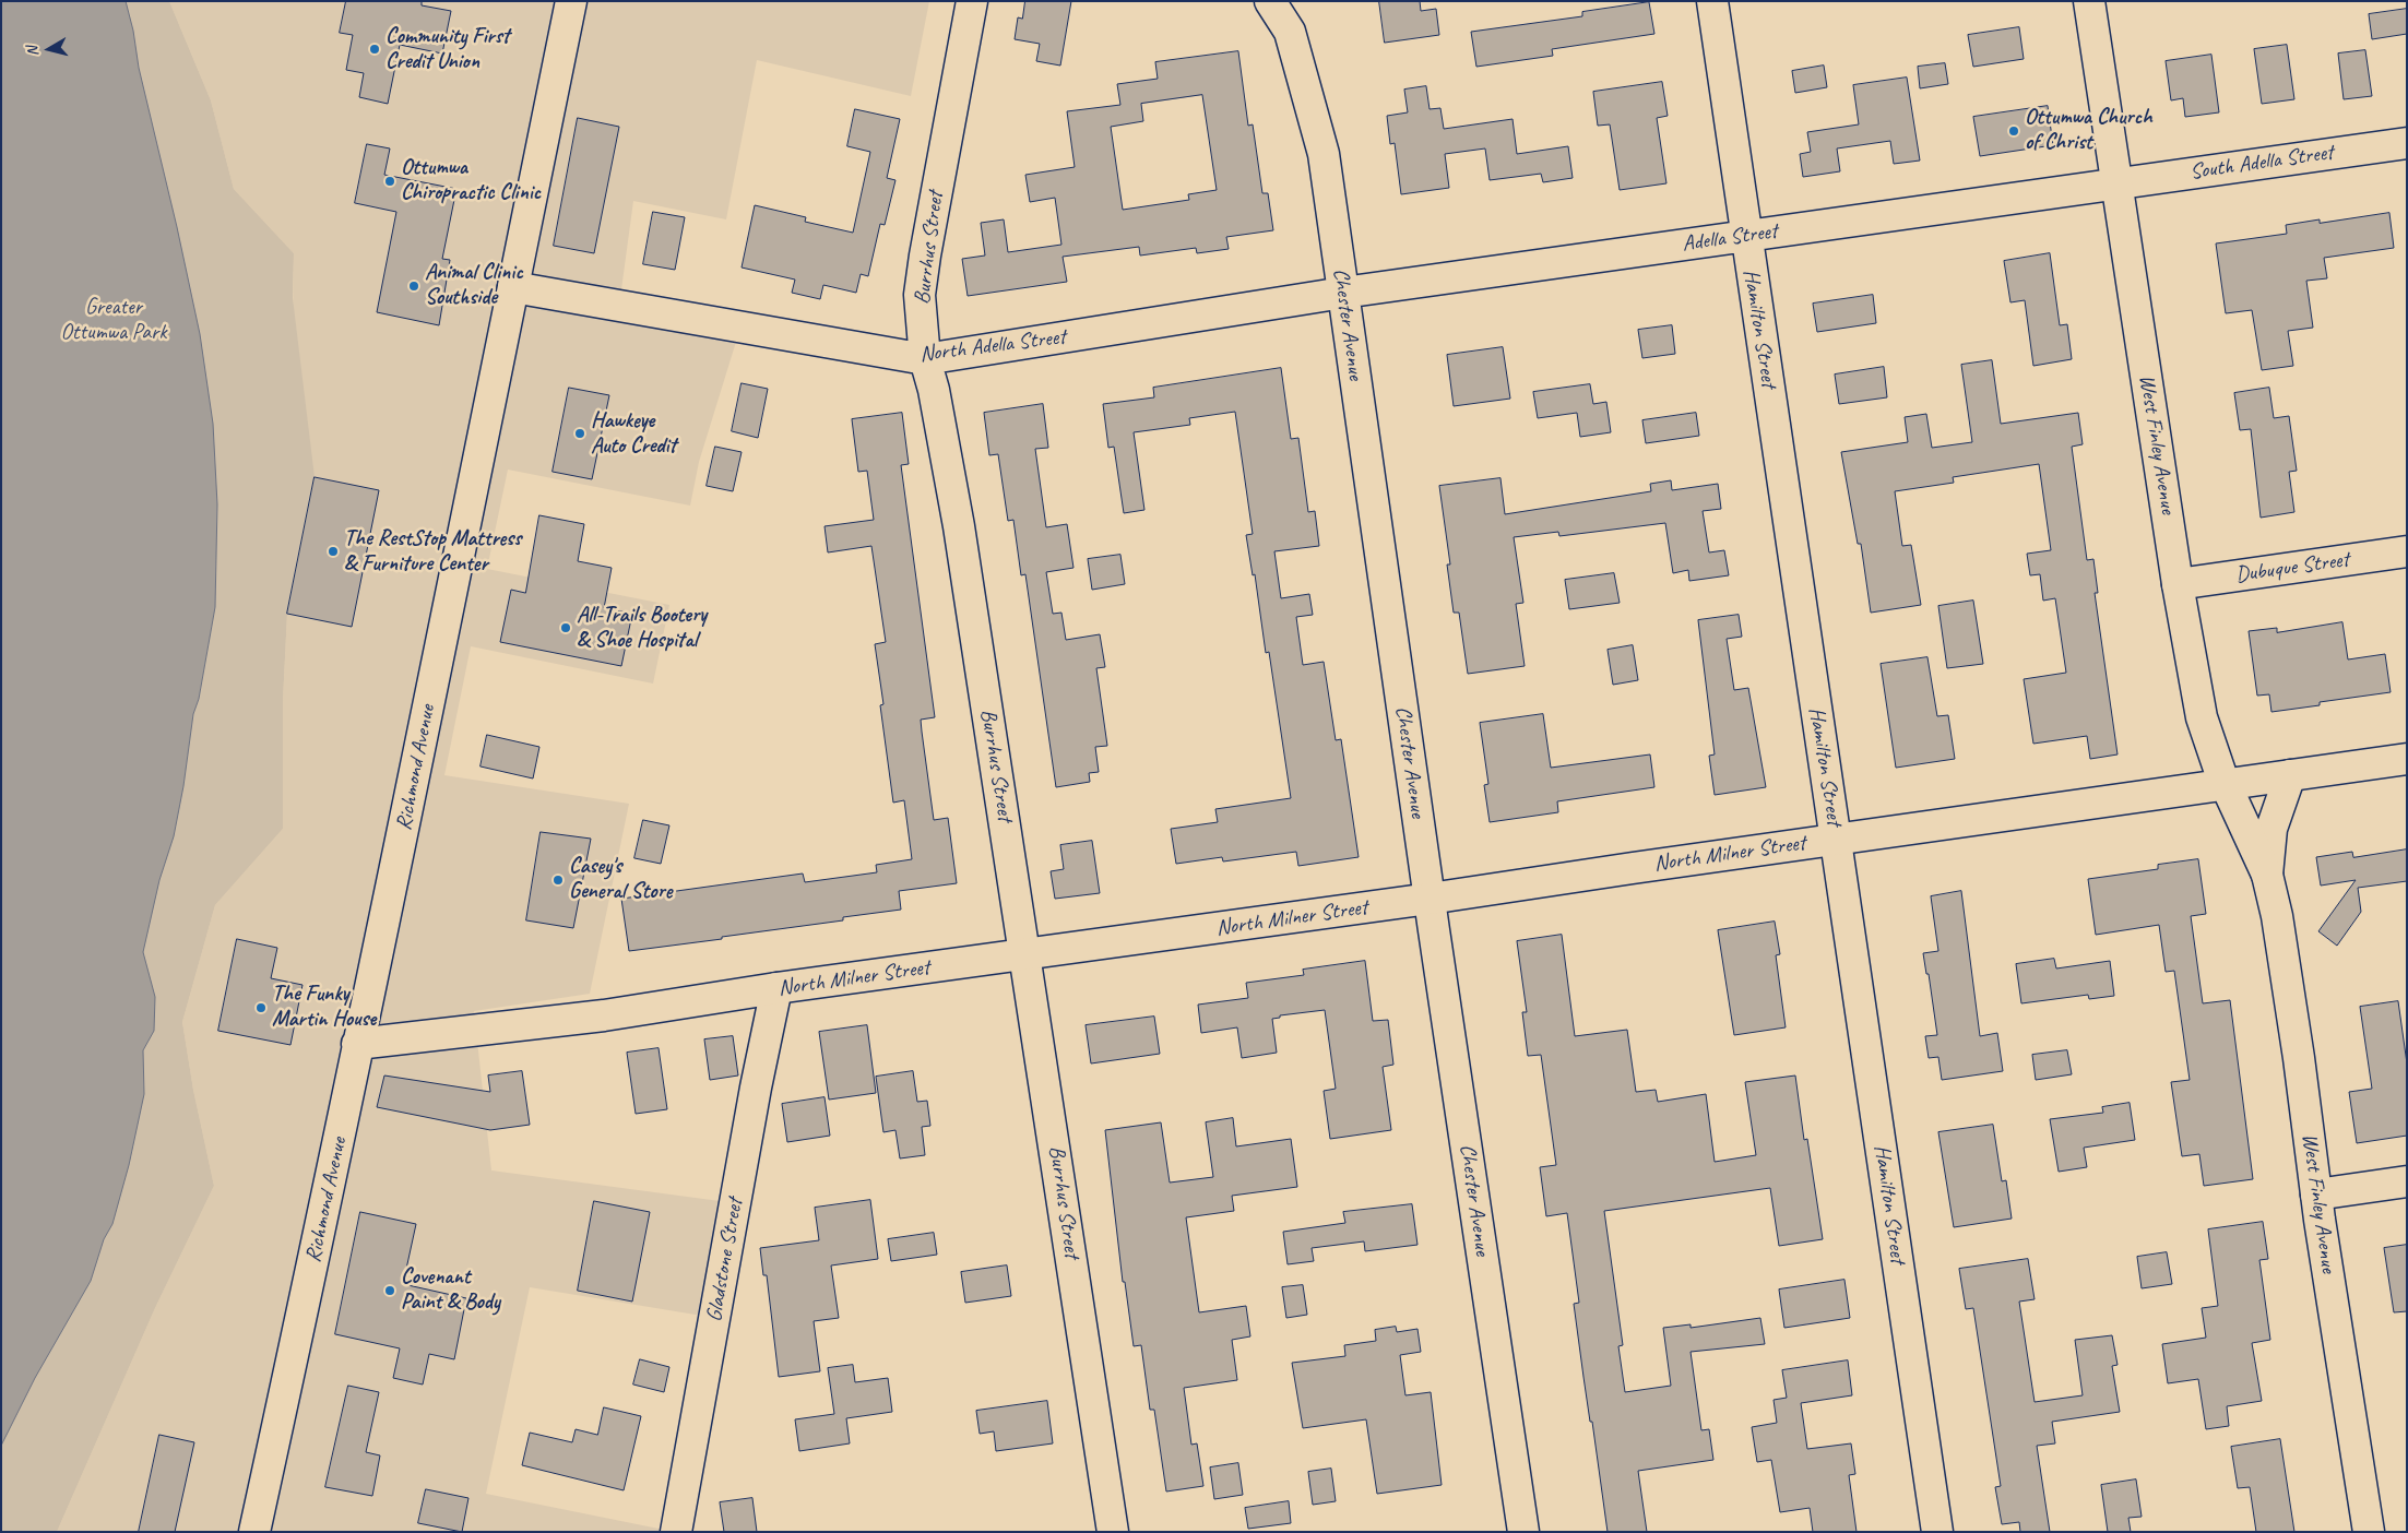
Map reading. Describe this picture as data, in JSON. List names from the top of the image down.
{
  "streets": {
    "street": [
      "South Adella Street",
      "Adella Street",
      "Burrhus Street",
      "Chester Avenue",
      "Hamilton Street",
      "North Adella Street",
      "West Finley Avenue",
      "Dubuque Street",
      "Richmond Avenue",
      "North Milner Street",
      "Gladstone Street"
    ]
  },
  "crossings": [
    ["South Adella Street", "Adella Street"],
    ["South Adella Street", "West Finley Avenue"],
    ["Adella Street", "Chester Avenue"],
    ["Adella Street", "Hamilton Street"],
    ["Adella Street", "North Adella Street"],
    ["Adella Street", "West Finley Avenue"],
    ["Burrhus Street", "North Adella Street"],
    ["Burrhus Street", "North Milner Street"],
    ["Chester Avenue", "North Adella Street"],
    ["Chester Avenue", "North Milner Street"],
    ["Hamilton Street", "North Milner Street"],
    ["North Adella Street", "Richmond Avenue"],
    ["West Finley Avenue", "Dubuque Street"],
    ["West Finley Avenue", "North Milner Street"],
    ["Richmond Avenue", "North Milner Street"],
    ["North Milner Street", "Gladstone Street"]
  ],
  "parks": ["Greater Ottumwa Park"],
  "places": [
    "Community First Credit Union",
    "Ottumwa Church of Christ",
    "Ottumwa Chiropractic Clinic",
    "Animal Clinic Southside",
    "Hawkeye Auto Credit",
    "The RestStop Mattress & Furniture Center",
    "All-Trails Bootery & Shoe Hospital",
    "Casey's General Store",
    "The Funky Martin House",
    "Covenant Paint & Body"
  ],
  "north": "left"
}
